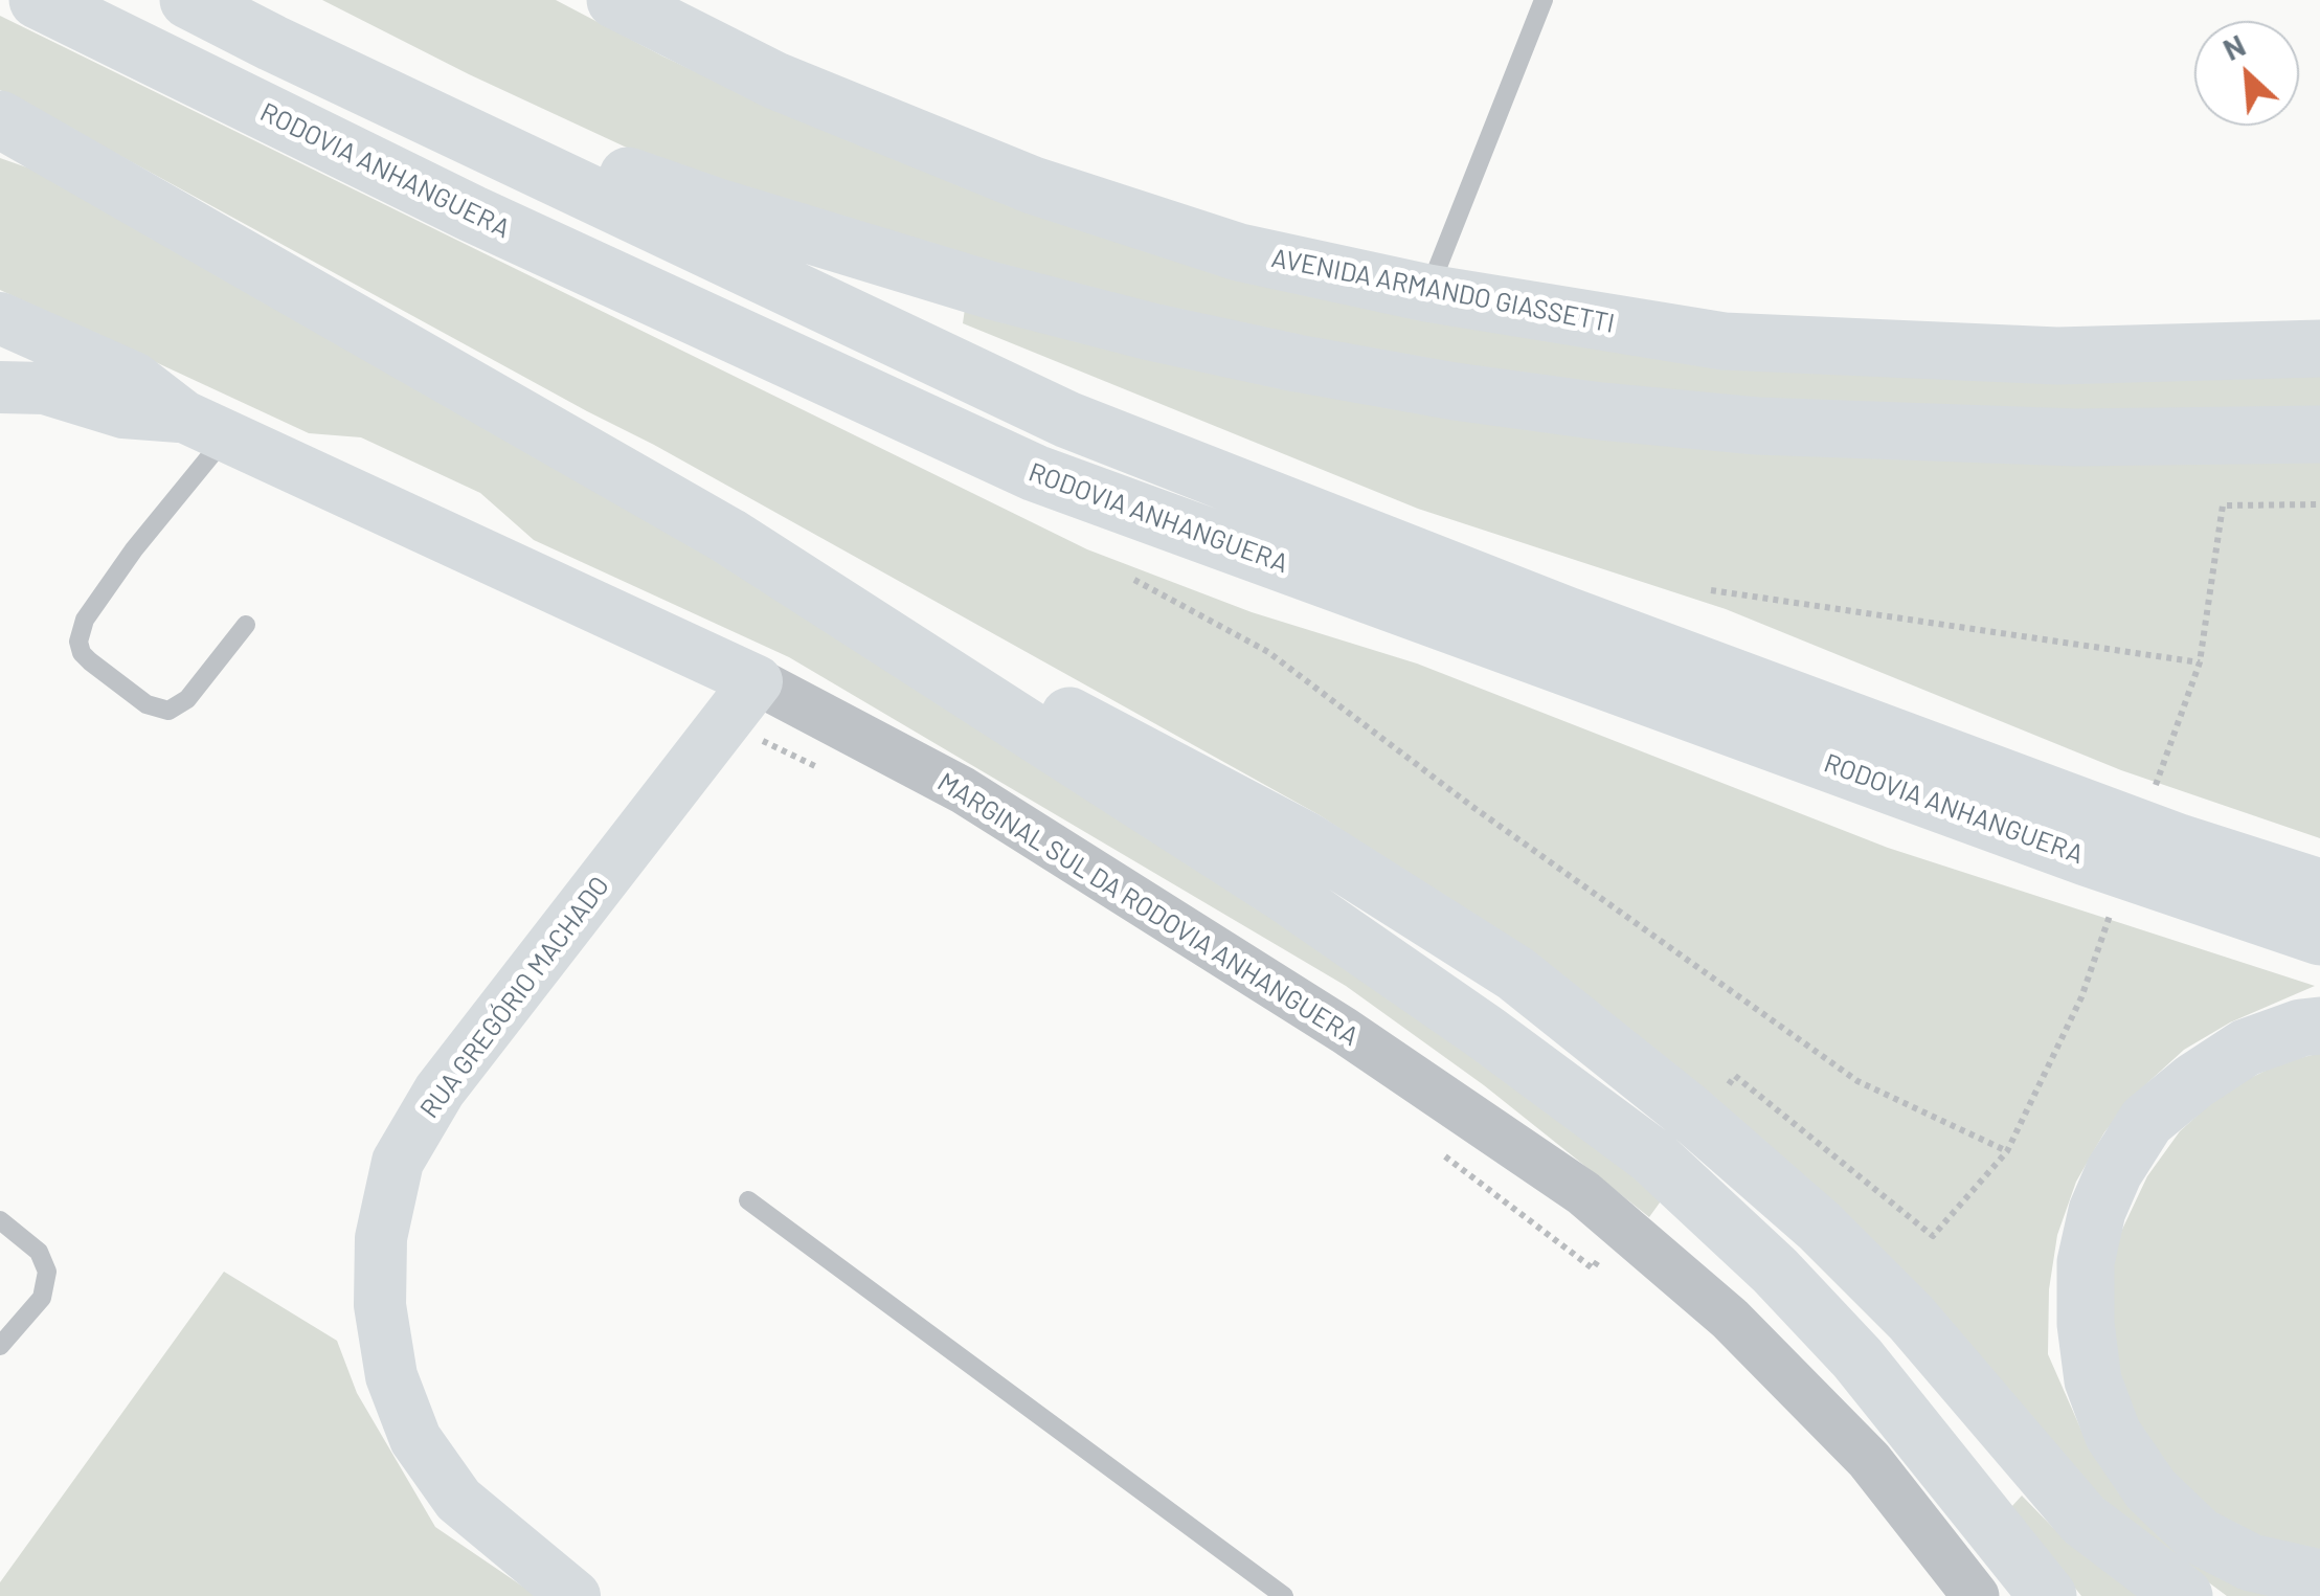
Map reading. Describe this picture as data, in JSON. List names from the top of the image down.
{
  "streets": {
    "main road": [
      "RODOVIA ANHANGUERA",
      "AVENIDA ARMANDO GIASSETTI",
      "MARGINAL SUL DA RODOVIA ANHANGUERA",
      "RUA GREGÓRIO MACHADO"
    ]
  },
  "crossings": [
    ["MARGINAL SUL DA RODOVIA ANHANGUERA", "RUA GREGÓRIO MACHADO"]
  ],
  "north": "top left"
}
